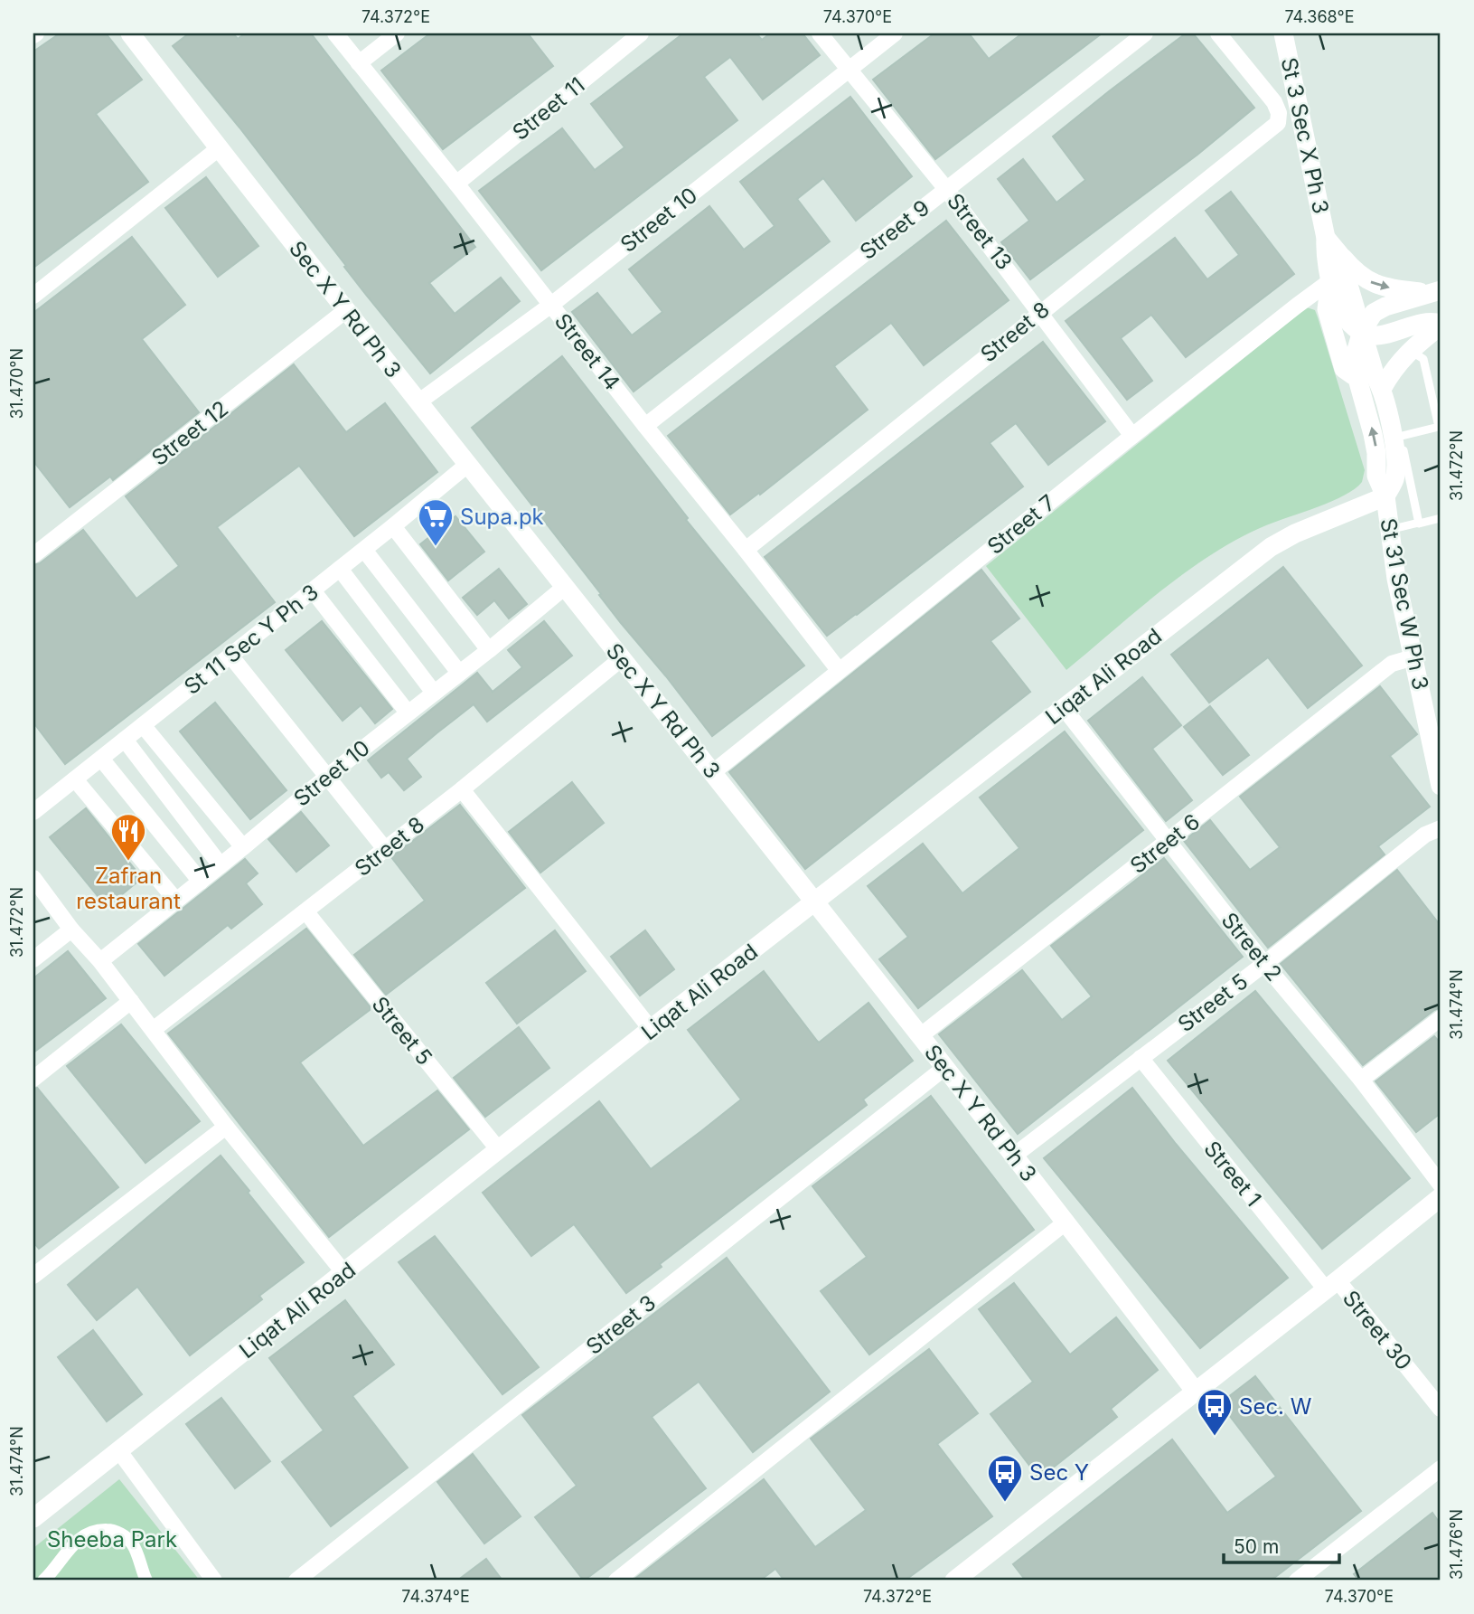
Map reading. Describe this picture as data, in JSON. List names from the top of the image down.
{
  "streets": {
    "street": [
      "Street 11",
      "St 3 Sec X Ph 3",
      "Street 10",
      "Street 9",
      "Street 13",
      "Sec X Y Rd Ph 3",
      "Street 8",
      "Street 14",
      "Street 12",
      "Street 7",
      "St 31 Sec W Ph 3",
      "St 11 Sec Y Ph 3",
      "Liqat Ali Road",
      "Street 6",
      "Street 2",
      "Street 5",
      "Street 1",
      "Street 3",
      "Street 30"
    ]
  },
  "crossings": [
    ["Street 11", "Street 14"],
    ["St 3 Sec X Ph 3", "Street 7"],
    ["St 3 Sec X Ph 3", "St 31 Sec W Ph 3"],
    ["Street 10", "Street 13"],
    ["Street 10", "Sec X Y Rd Ph 3"],
    ["Street 10", "Street 14"],
    ["Street 9", "Street 13"],
    ["Street 9", "Street 14"],
    ["Street 13", "Street 8"],
    ["Street 13", "Street 7"],
    ["Sec X Y Rd Ph 3", "Street 8"],
    ["Sec X Y Rd Ph 3", "Street 12"],
    ["Sec X Y Rd Ph 3", "Street 7"],
    ["Sec X Y Rd Ph 3", "St 11 Sec Y Ph 3"],
    ["Sec X Y Rd Ph 3", "Liqat Ali Road"],
    ["Sec X Y Rd Ph 3", "Street 6"],
    ["Sec X Y Rd Ph 3", "Street 5"],
    ["Sec X Y Rd Ph 3", "Street 3"],
    ["Street 8", "Street 14"],
    ["Street 8", "Street 5"],
    ["Street 14", "Street 7"],
    ["St 31 Sec W Ph 3", "Liqat Ali Road"],
    ["St 31 Sec W Ph 3", "Street 6"],
    ["Liqat Ali Road", "Street 2"],
    ["Liqat Ali Road", "Street 5"],
    ["Street 6", "Street 2"],
    ["Street 2", "Street 5"],
    ["Street 5", "Street 1"],
    ["Street 1", "Street 30"]
  ],
  "parks": ["Sheeba Park"],
  "places": {
    "supermarket": ["Supa.pk"],
    "restaurant": ["Zafran restaurant"],
    "bus stop": ["Sec. W", "Sec Y"]
  },
  "scale_bar": "50 m",
  "coordinates": [
    "74.372°E",
    "74.370°E",
    "74.368°E",
    "31.470°N",
    "31.472°N",
    "31.474°N",
    "31.476°N",
    "74.374°E"
  ]
}
